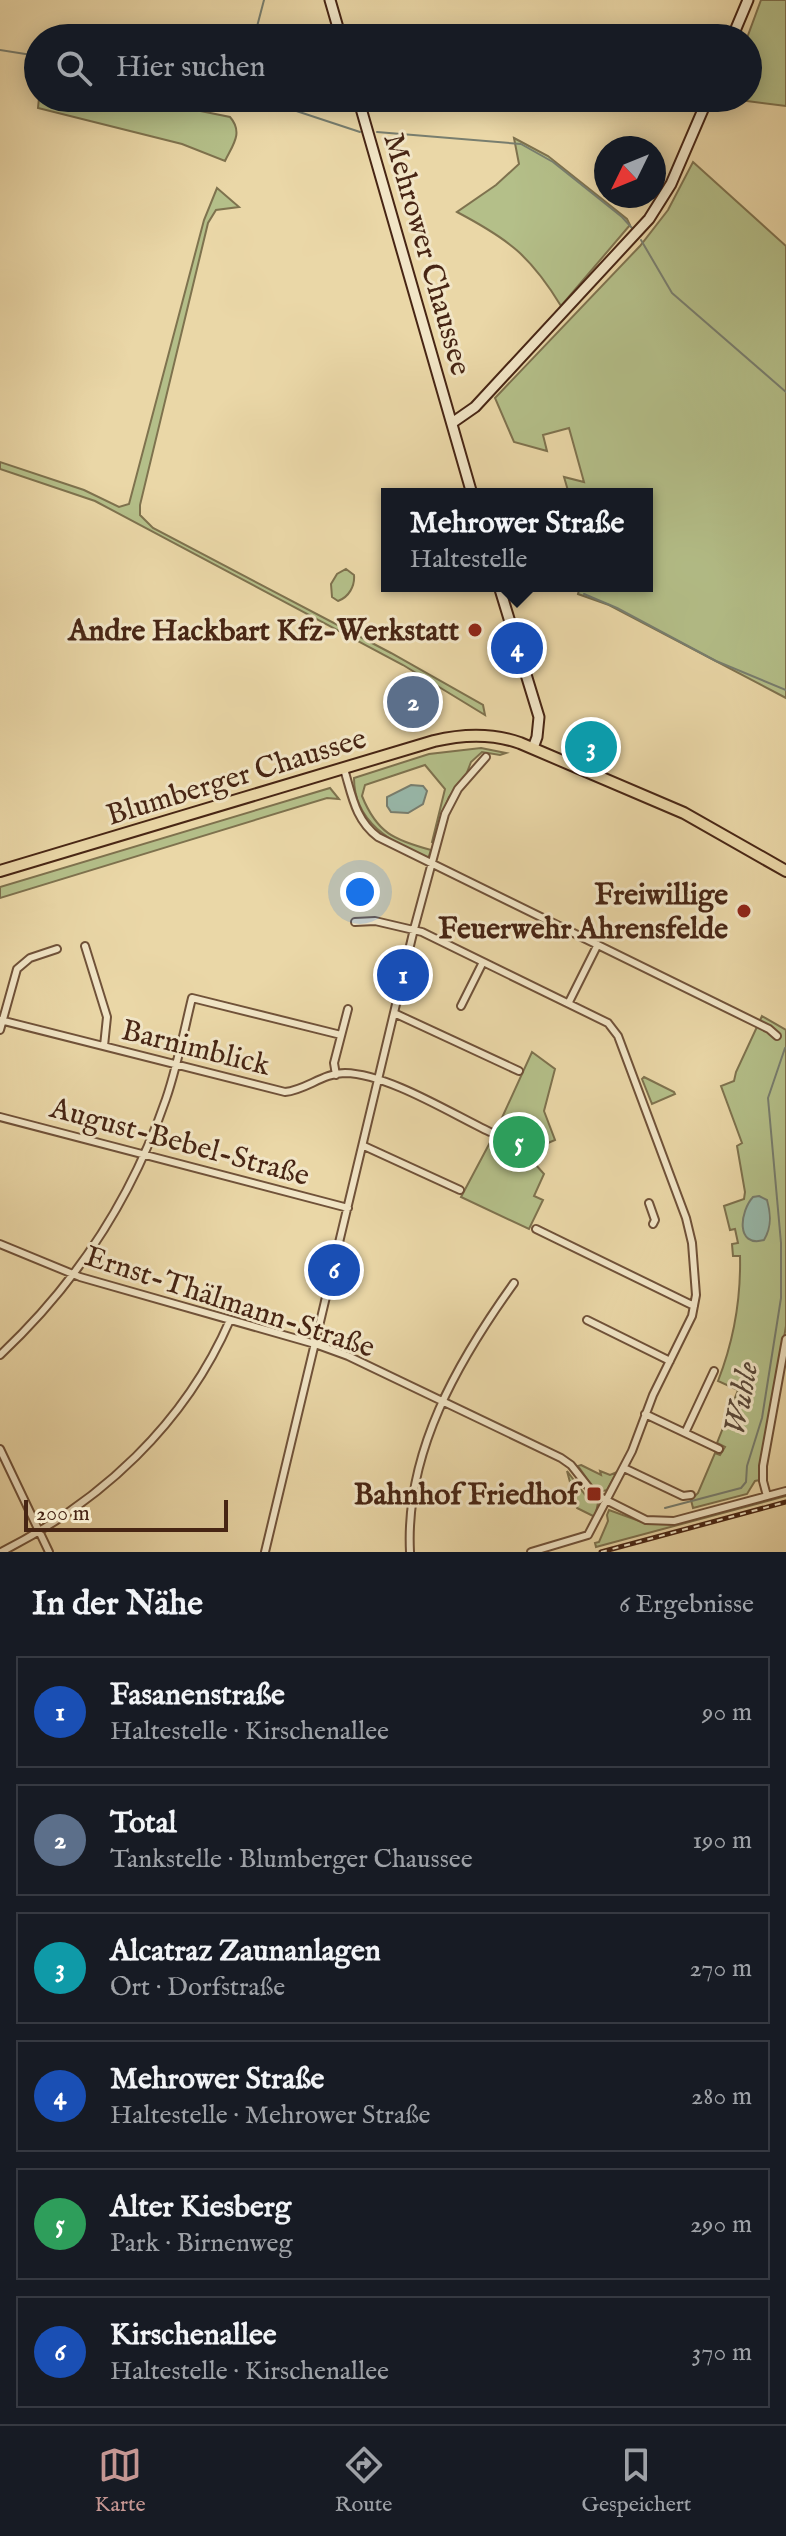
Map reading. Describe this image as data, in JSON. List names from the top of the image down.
{
  "streets": {
    "main road": ["Mehrower Chaussee", "Blumberger Chaussee"],
    "street": ["Barnimblick", "August-Bebel-Straße", "Ernst-Thälmann-Straße"]
  },
  "water": ["Wuhle"],
  "places": {
    "other": ["Andre Hackbart Kfz-Werkstatt", "Freiwillige Feuerwehr Ahrensfelde"],
    "transit": ["Bahnhof Friedhof"]
  },
  "scale_bar": "200 m",
  "north": "bottom left",
  "page": {
    "search": "Hier suchen",
    "popup": ["Mehrower Straße", "Haltestelle"],
    "pins": [
      "4",
      "2",
      "3",
      "1",
      "5",
      "6"
    ],
    "scale": "200 m",
    "heading": ["In der Nähe", "6 Ergebnisse"],
    "list": [
      {
        "mark": "1",
        "name": "Fasanenstraße",
        "note": "Haltestelle · Kirschenallee",
        "value": "90 m"
      },
      {
        "mark": "2",
        "name": "Total",
        "note": "Tankstelle · Blumberger Chaussee",
        "value": "190 m"
      },
      {
        "mark": "3",
        "name": "Alcatraz Zaunanlagen",
        "note": "Ort · Dorfstraße",
        "value": "270 m"
      },
      {
        "mark": "4",
        "name": "Mehrower Straße",
        "note": "Haltestelle · Mehrower Straße",
        "value": "280 m"
      },
      {
        "mark": "5",
        "name": "Alter Kiesberg",
        "note": "Park · Birnenweg",
        "value": "290 m"
      },
      {
        "mark": "6",
        "name": "Kirschenallee",
        "note": "Haltestelle · Kirschenallee",
        "value": "370 m"
      }
    ],
    "nav": ["Karte", "Route", "Gespeichert"]
  }
}
